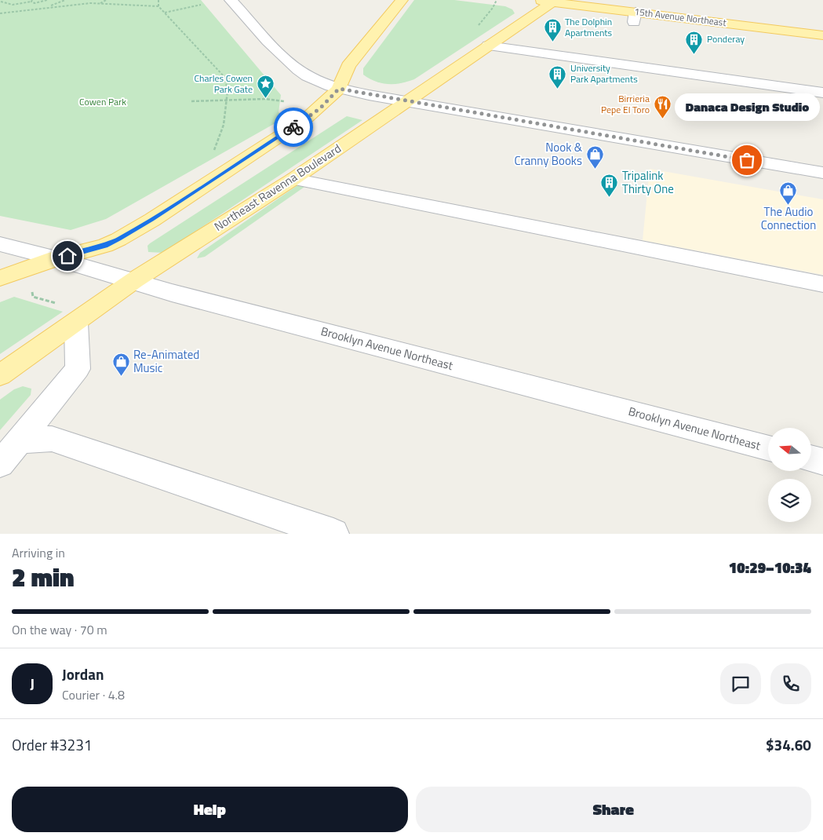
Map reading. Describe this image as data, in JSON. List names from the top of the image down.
{
  "streets": {
    "main road": ["15th Avenue Northeast", "Northeast Ravenna Boulevard"],
    "street": ["Brooklyn Avenue Northeast"]
  },
  "crossings": [
    ["15th Avenue Northeast", "Northeast Ravenna Boulevard"],
    ["Northeast Ravenna Boulevard", "Brooklyn Avenue Northeast"]
  ],
  "parks": ["Cowen Park"],
  "places": {
    "building": [
      "The Dolphin Apartments",
      "Ponderay",
      "University Park Apartments",
      "Tripalink Thirty One"
    ],
    "place": ["Charles Cowen Park Gate"],
    "restaurant": ["Birrieria Pepe El Toro"],
    "other": ["Danaca Design Studio"],
    "shop": ["Nook & Cranny Books", "The Audio Connection", "Re-Animated Music"]
  },
  "north": "left",
  "page": {
    "bubble": "Danaca Design Studio",
    "heading": ["2 min", "Arriving in", "10:29–10:34"],
    "panel": [
      "Jordan",
      "Courier · 4.8",
      "Order #3231",
      "$34.60"
    ],
    "bar": "On the way · 70 m",
    "round": "J",
    "buttons": ["Help", "Share"]
  }
}
